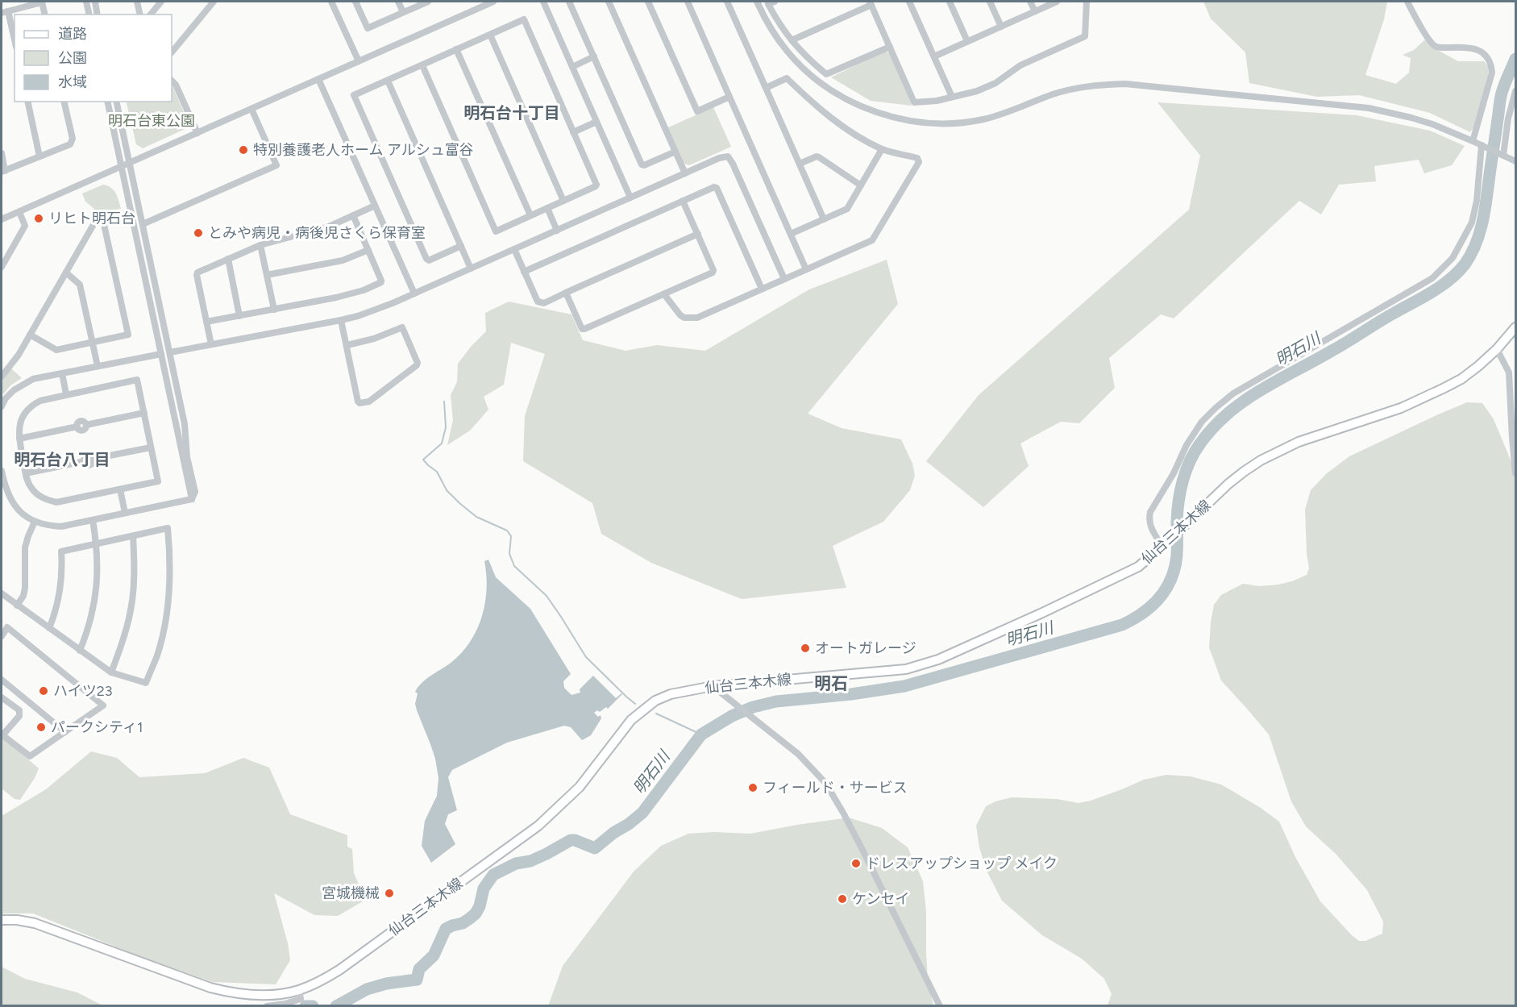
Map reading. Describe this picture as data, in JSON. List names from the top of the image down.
{
  "streets": {
    "main road": ["仙台三本木線"]
  },
  "districts": ["明石台十丁目", "明石台八丁目", "明石"],
  "water": ["明石川"],
  "parks": ["明石台東公園"],
  "places": [
    "特別養護老人ホーム アルシュ富谷",
    "リヒト明石台",
    "とみや病児・病後児さくら保育室",
    "オートガレージ",
    "ハイツ23",
    "パークシティ1",
    "フィールド・サービス",
    "ドレスアップショップ メイク",
    "宮城機械",
    "ケンセイ"
  ],
  "legend": ["道路", "公園", "水域"]
}
